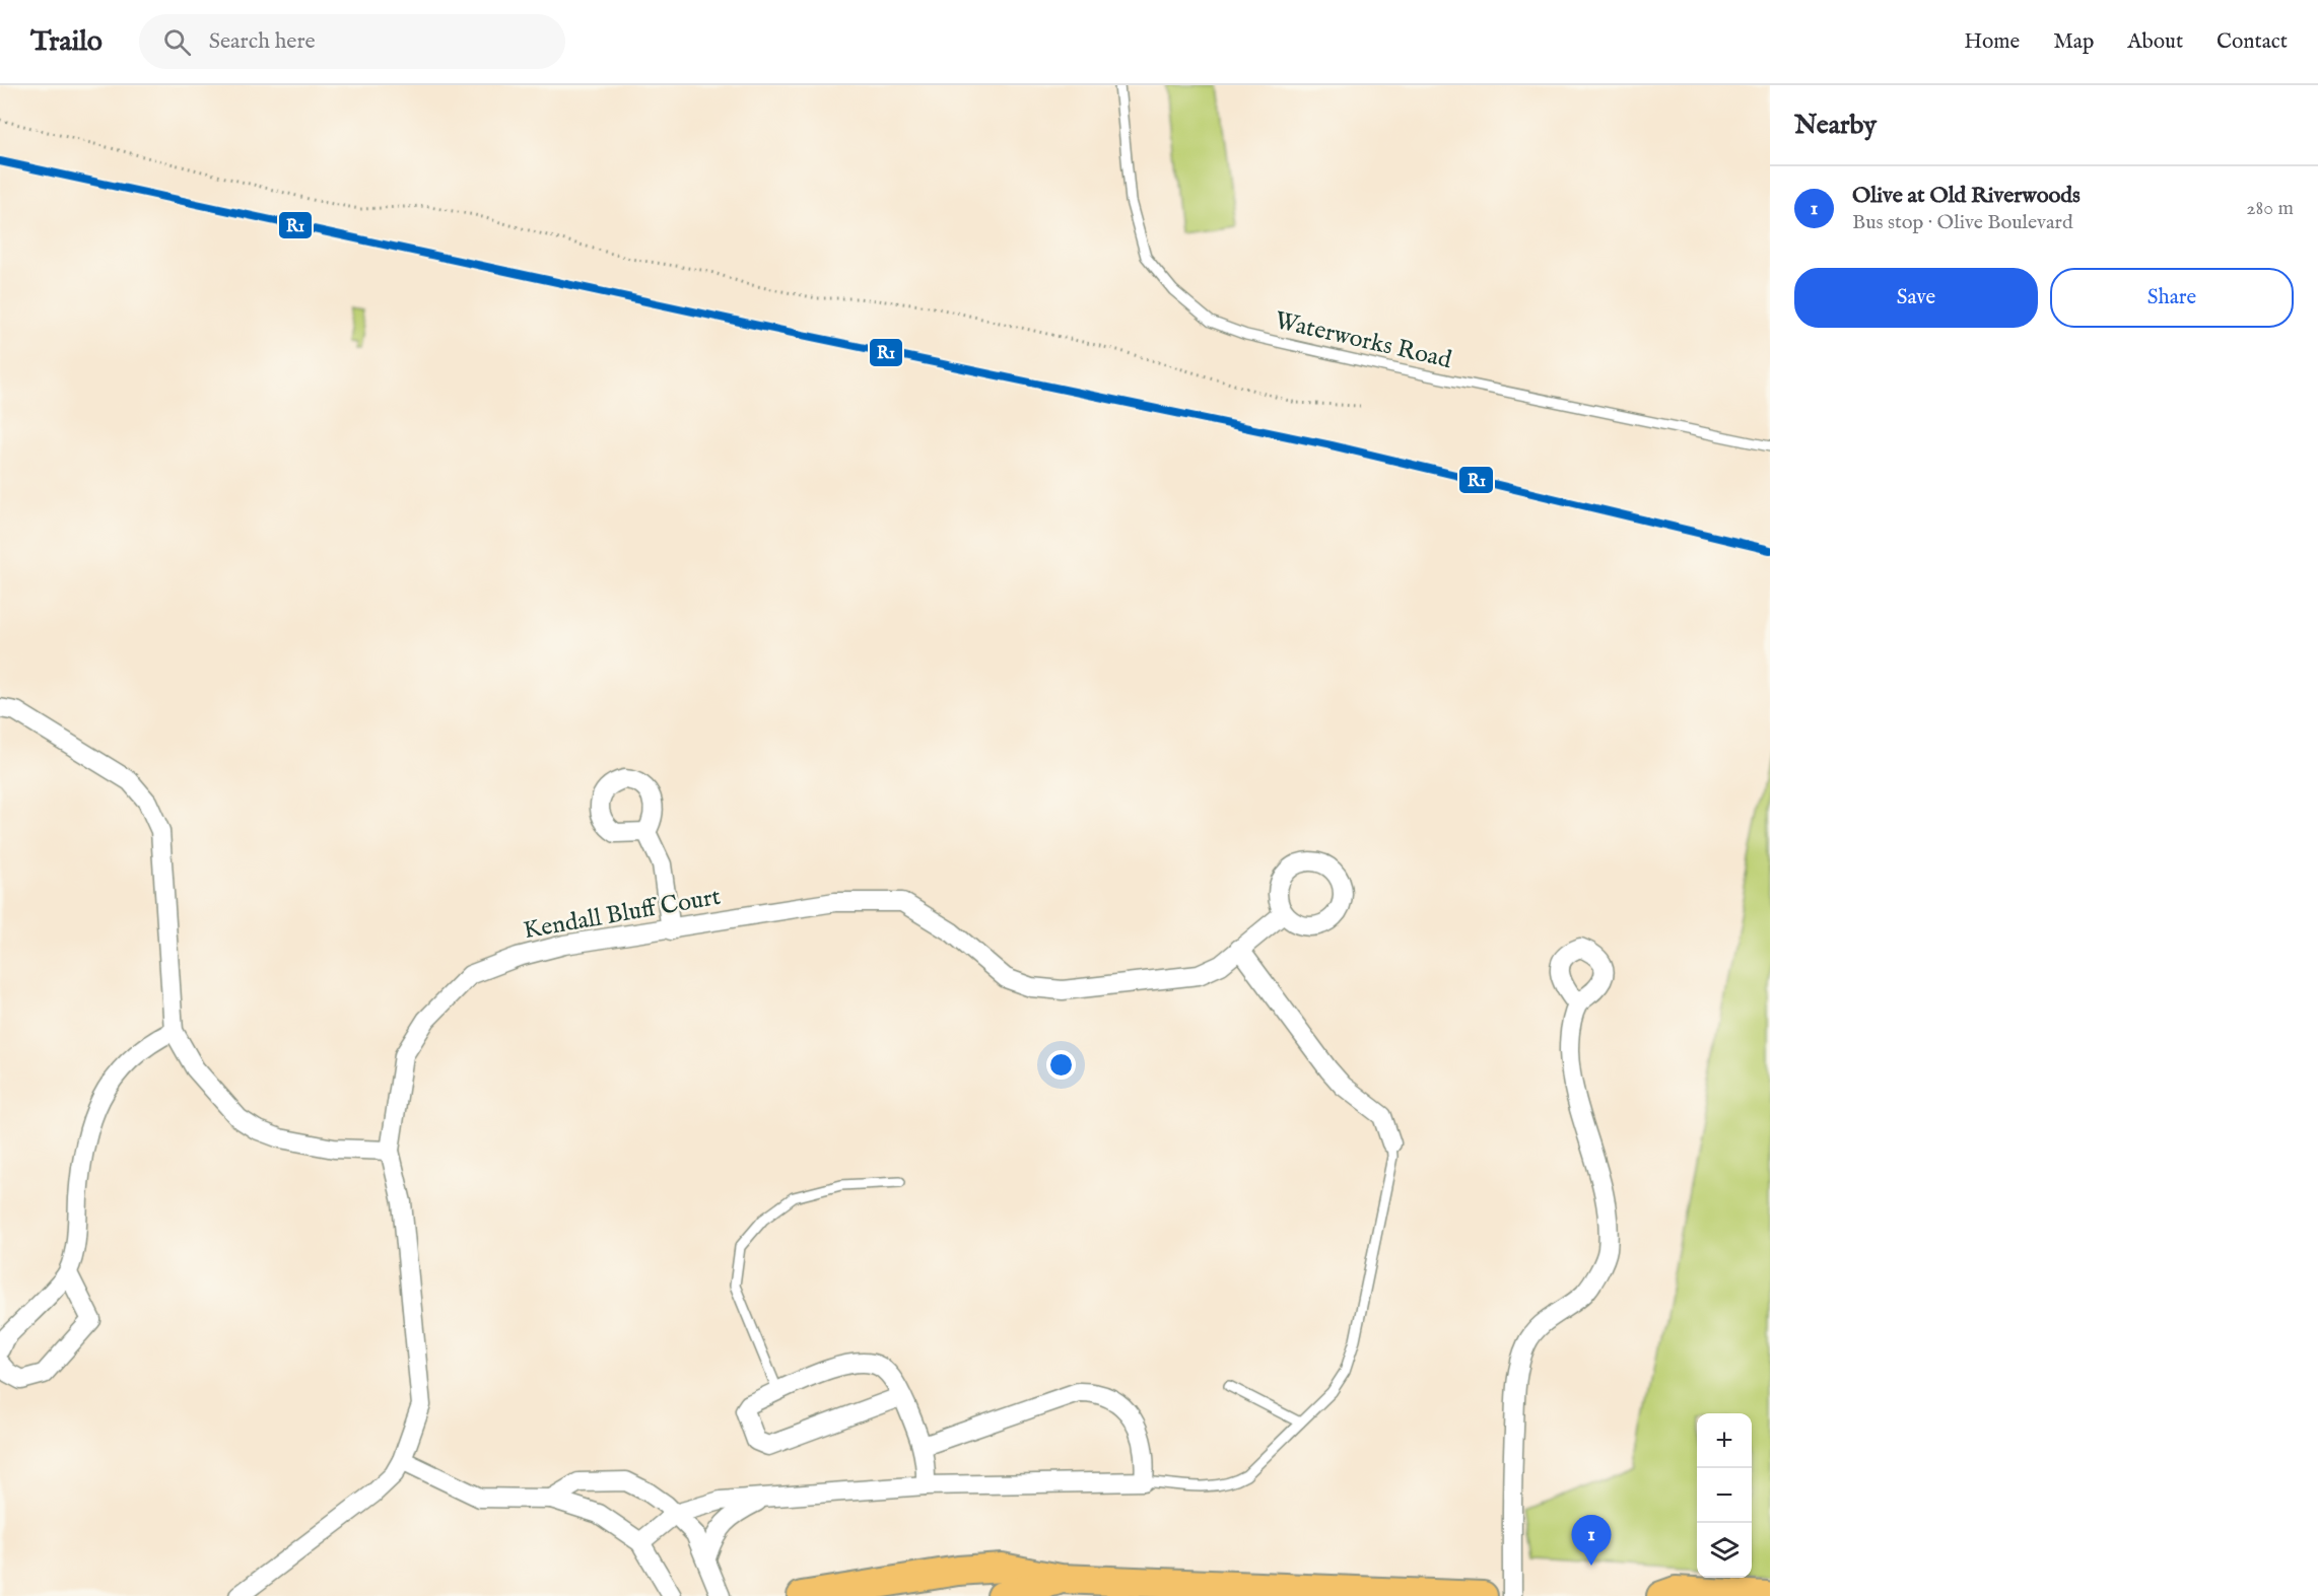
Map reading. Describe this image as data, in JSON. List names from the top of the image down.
{
  "streets": {
    "street": ["Kendall Bluff Court"],
    "lane": ["Waterworks Road"]
  },
  "lines": ["transit line R1"],
  "page": {
    "header": "Trailo",
    "search": "Search here",
    "nav": [
      "Home",
      "Map",
      "About",
      "Contact"
    ],
    "heading": "Nearby",
    "list": [
      {
        "mark": "1",
        "name": "Olive at Old Riverwoods",
        "note": "Bus stop · Olive Boulevard",
        "value": "280 m"
      }
    ],
    "buttons": ["Save", "Share"],
    "map_buttons": ["+", "−"],
    "pins": "1"
  }
}
